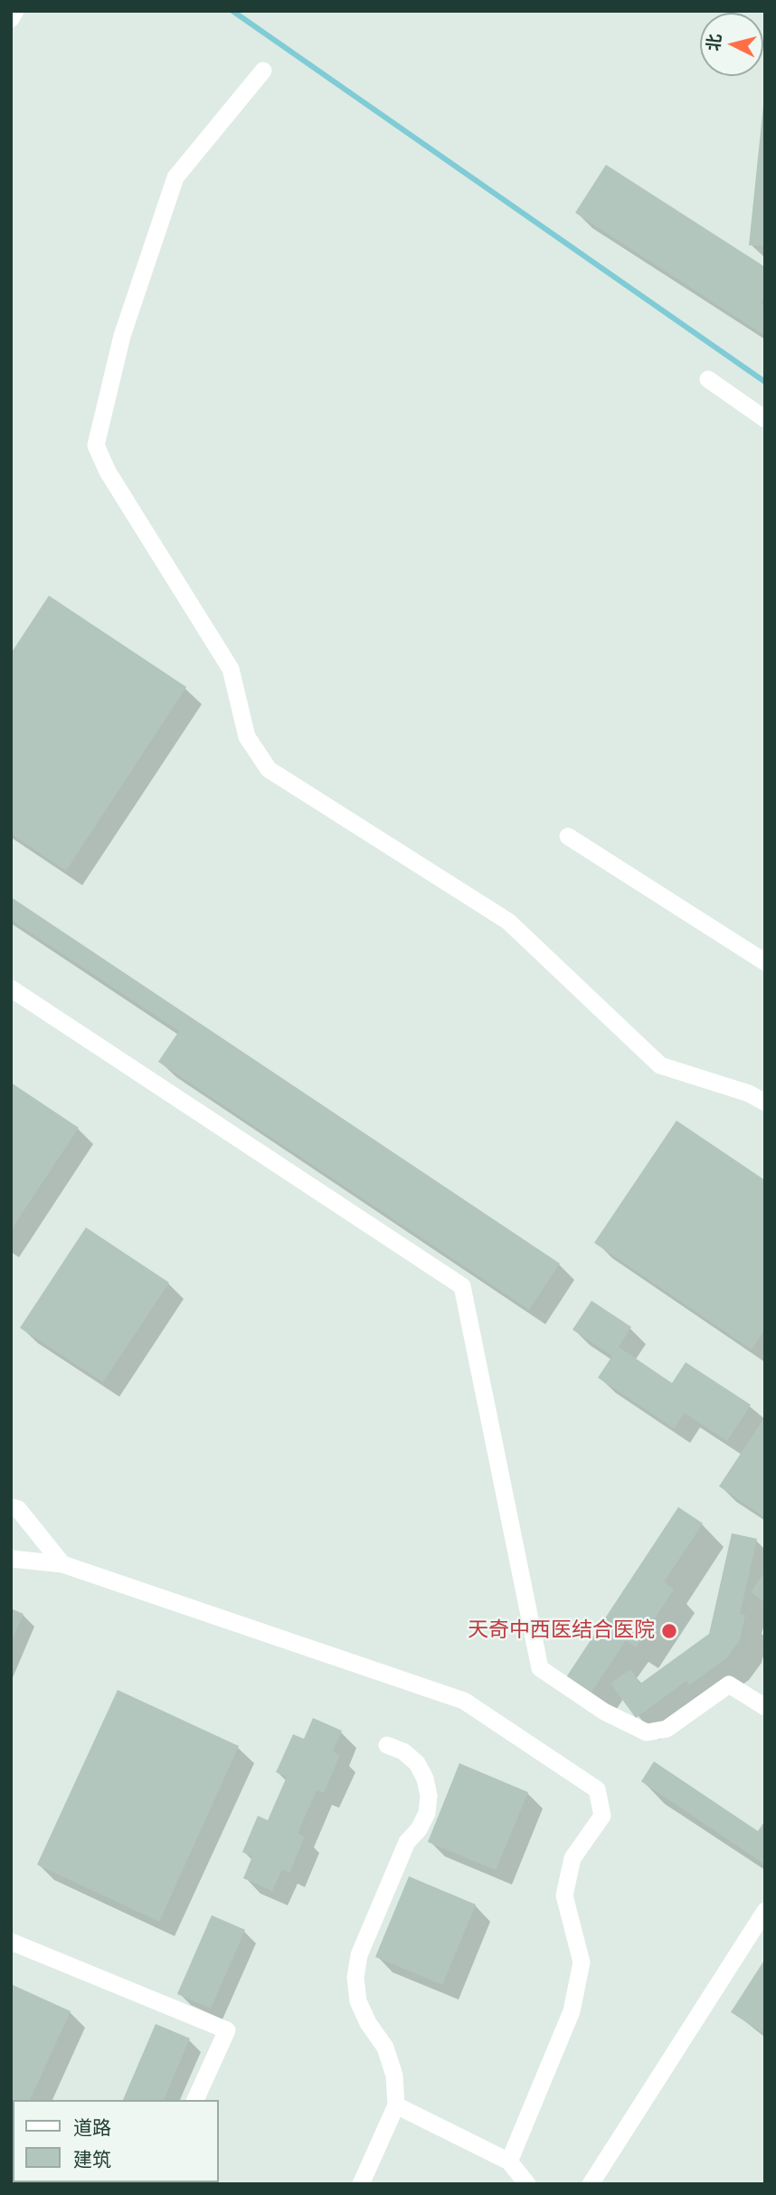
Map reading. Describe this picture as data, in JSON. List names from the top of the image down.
{
  "places": ["天奇中西医结合医院"],
  "legend": ["道路", "建筑"],
  "north": "left"
}
